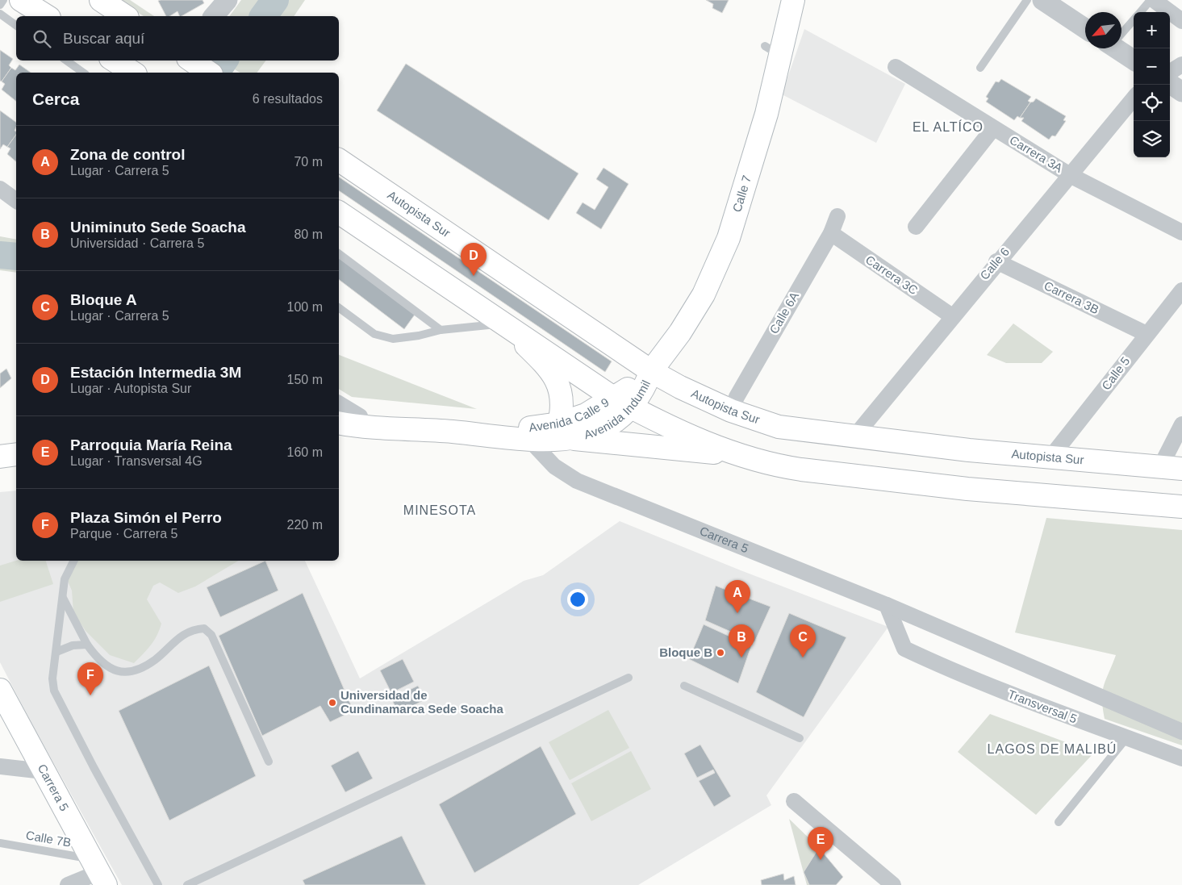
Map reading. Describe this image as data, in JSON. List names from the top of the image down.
{
  "streets": {
    "main road": [
      "Calle 7",
      "Autopista Sur",
      "Avenida Indumil",
      "Avenida Calle 9",
      "Carrera 5"
    ],
    "street": [
      "Carrera 3A",
      "Calle 6",
      "Carrera 3C",
      "Carrera 3B",
      "Calle 6A",
      "Calle 5",
      "Transversal 5"
    ],
    "lane": ["Calle 7B"]
  },
  "crossings": [
    ["Carrera 3A", "Calle 6"],
    ["Calle 7", "Autopista Sur"],
    ["Calle 7", "Avenida Calle 9"],
    ["Autopista Sur", "Calle 6"],
    ["Autopista Sur", "Calle 6A"],
    ["Autopista Sur", "Calle 5"],
    ["Autopista Sur", "Avenida Calle 9"],
    ["Calle 6", "Carrera 3C"],
    ["Calle 6", "Carrera 3B"],
    ["Carrera 3C", "Calle 6A"],
    ["Carrera 3B", "Calle 5"],
    ["Avenida Indumil", "Avenida Calle 9"],
    ["Avenida Calle 9", "Carrera 5"],
    ["Carrera 5", "Transversal 5"],
    ["Carrera 5", "Calle 7B"]
  ],
  "districts": ["EL ALTÍCO", "MINESOTA", "LAGOS DE MALIBÚ"],
  "places": ["Bloque B", "Universidad de Cundinamarca Sede Soacha"],
  "north": "bottom left",
  "page": {
    "map_buttons": ["+", "−"],
    "search": "Buscar aquí",
    "heading": ["Cerca", "6 resultados"],
    "list": [
      {
        "mark": "A",
        "name": "Zona de control",
        "note": "Lugar · Carrera 5",
        "value": "70 m"
      },
      {
        "mark": "B",
        "name": "Uniminuto Sede Soacha",
        "note": "Universidad · Carrera 5",
        "value": "80 m"
      },
      {
        "mark": "C",
        "name": "Bloque A",
        "note": "Lugar · Carrera 5",
        "value": "100 m"
      },
      {
        "mark": "D",
        "name": "Estación Intermedia 3M",
        "note": "Lugar · Autopista Sur",
        "value": "150 m"
      },
      {
        "mark": "E",
        "name": "Parroquia María Reina",
        "note": "Lugar · Transversal 4G",
        "value": "160 m"
      },
      {
        "mark": "F",
        "name": "Plaza Simón el Perro",
        "note": "Parque · Carrera 5",
        "value": "220 m"
      }
    ],
    "pins": [
      "D",
      "A",
      "B",
      "C",
      "F",
      "E"
    ]
  }
}
